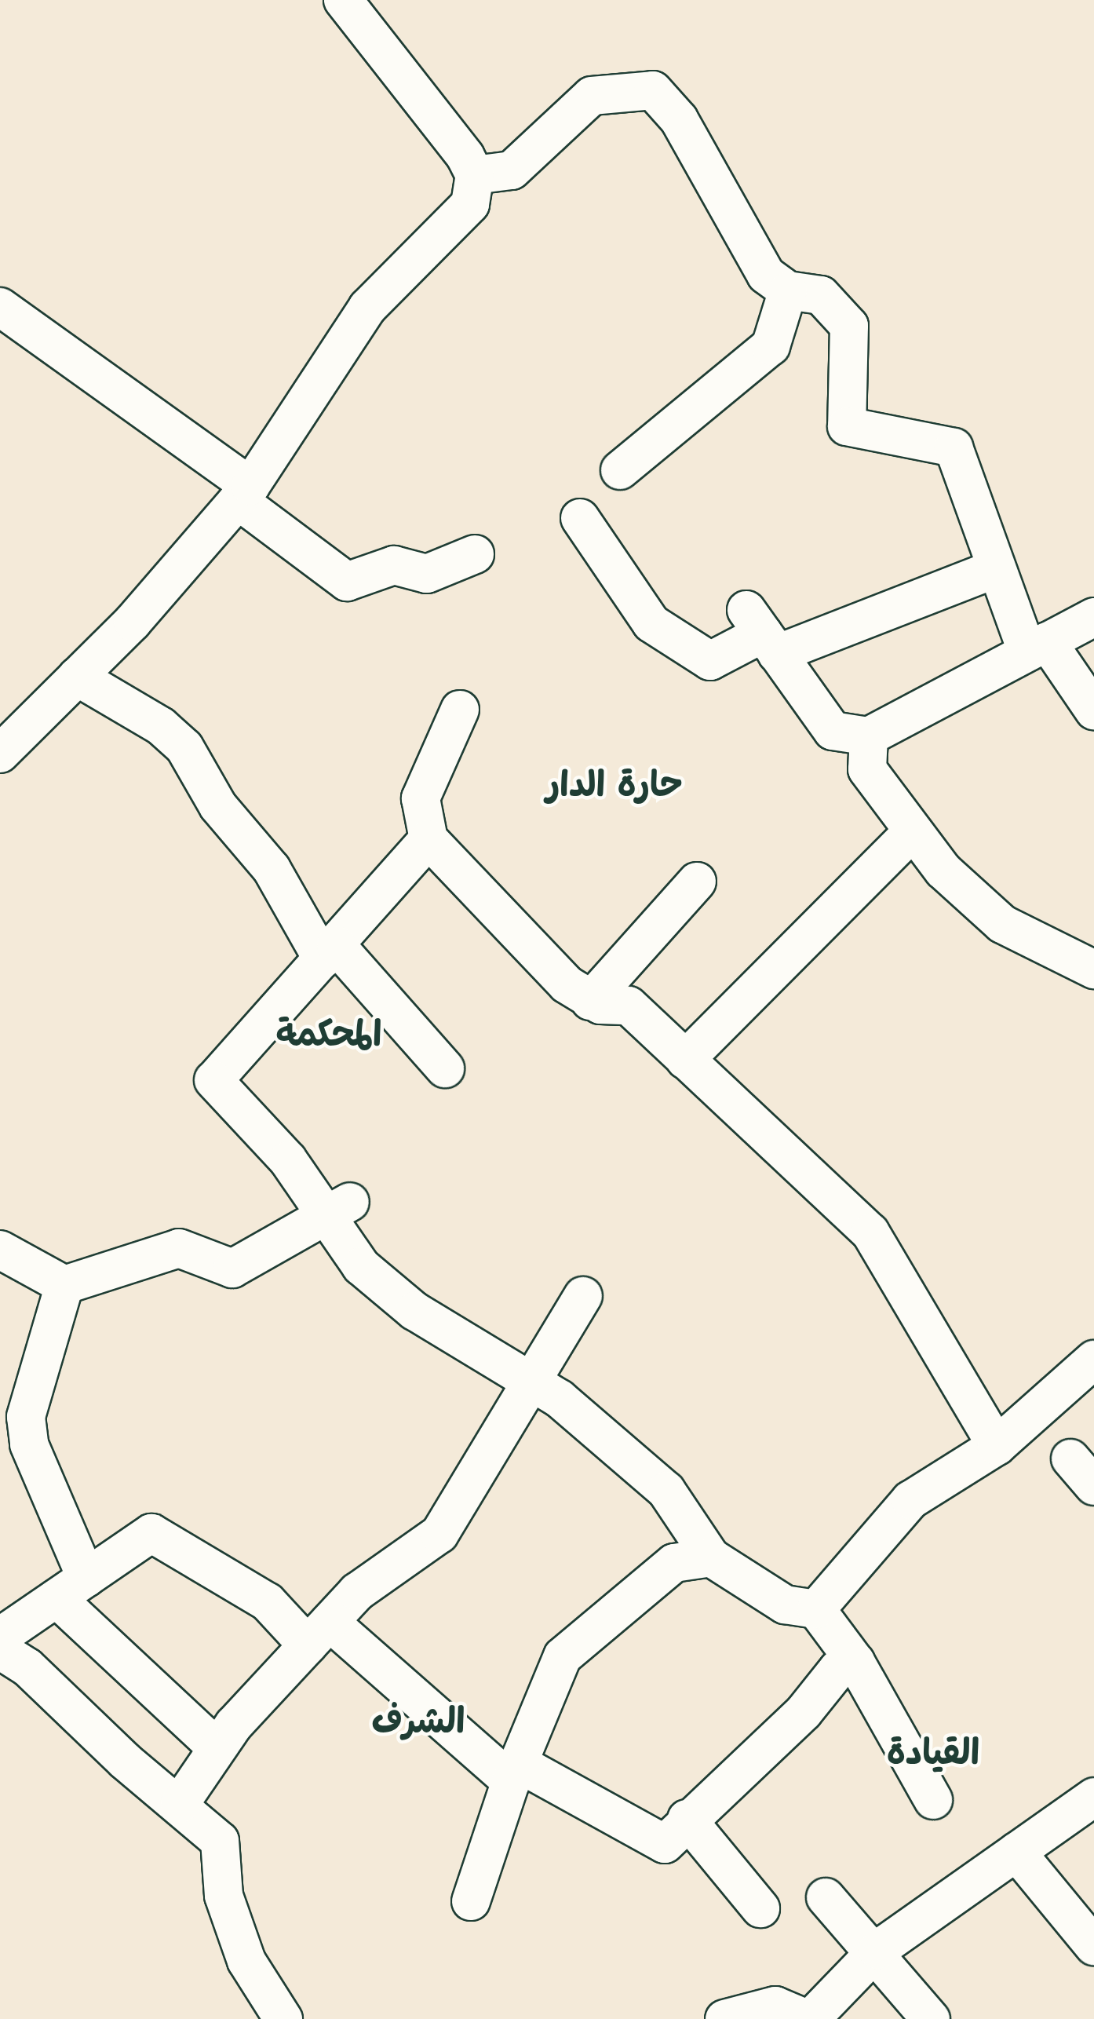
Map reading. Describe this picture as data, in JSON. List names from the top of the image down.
{
  "districts": [
    "حارة الدار",
    "المحكمة",
    "الشرف",
    "القيادة"
  ]
}
